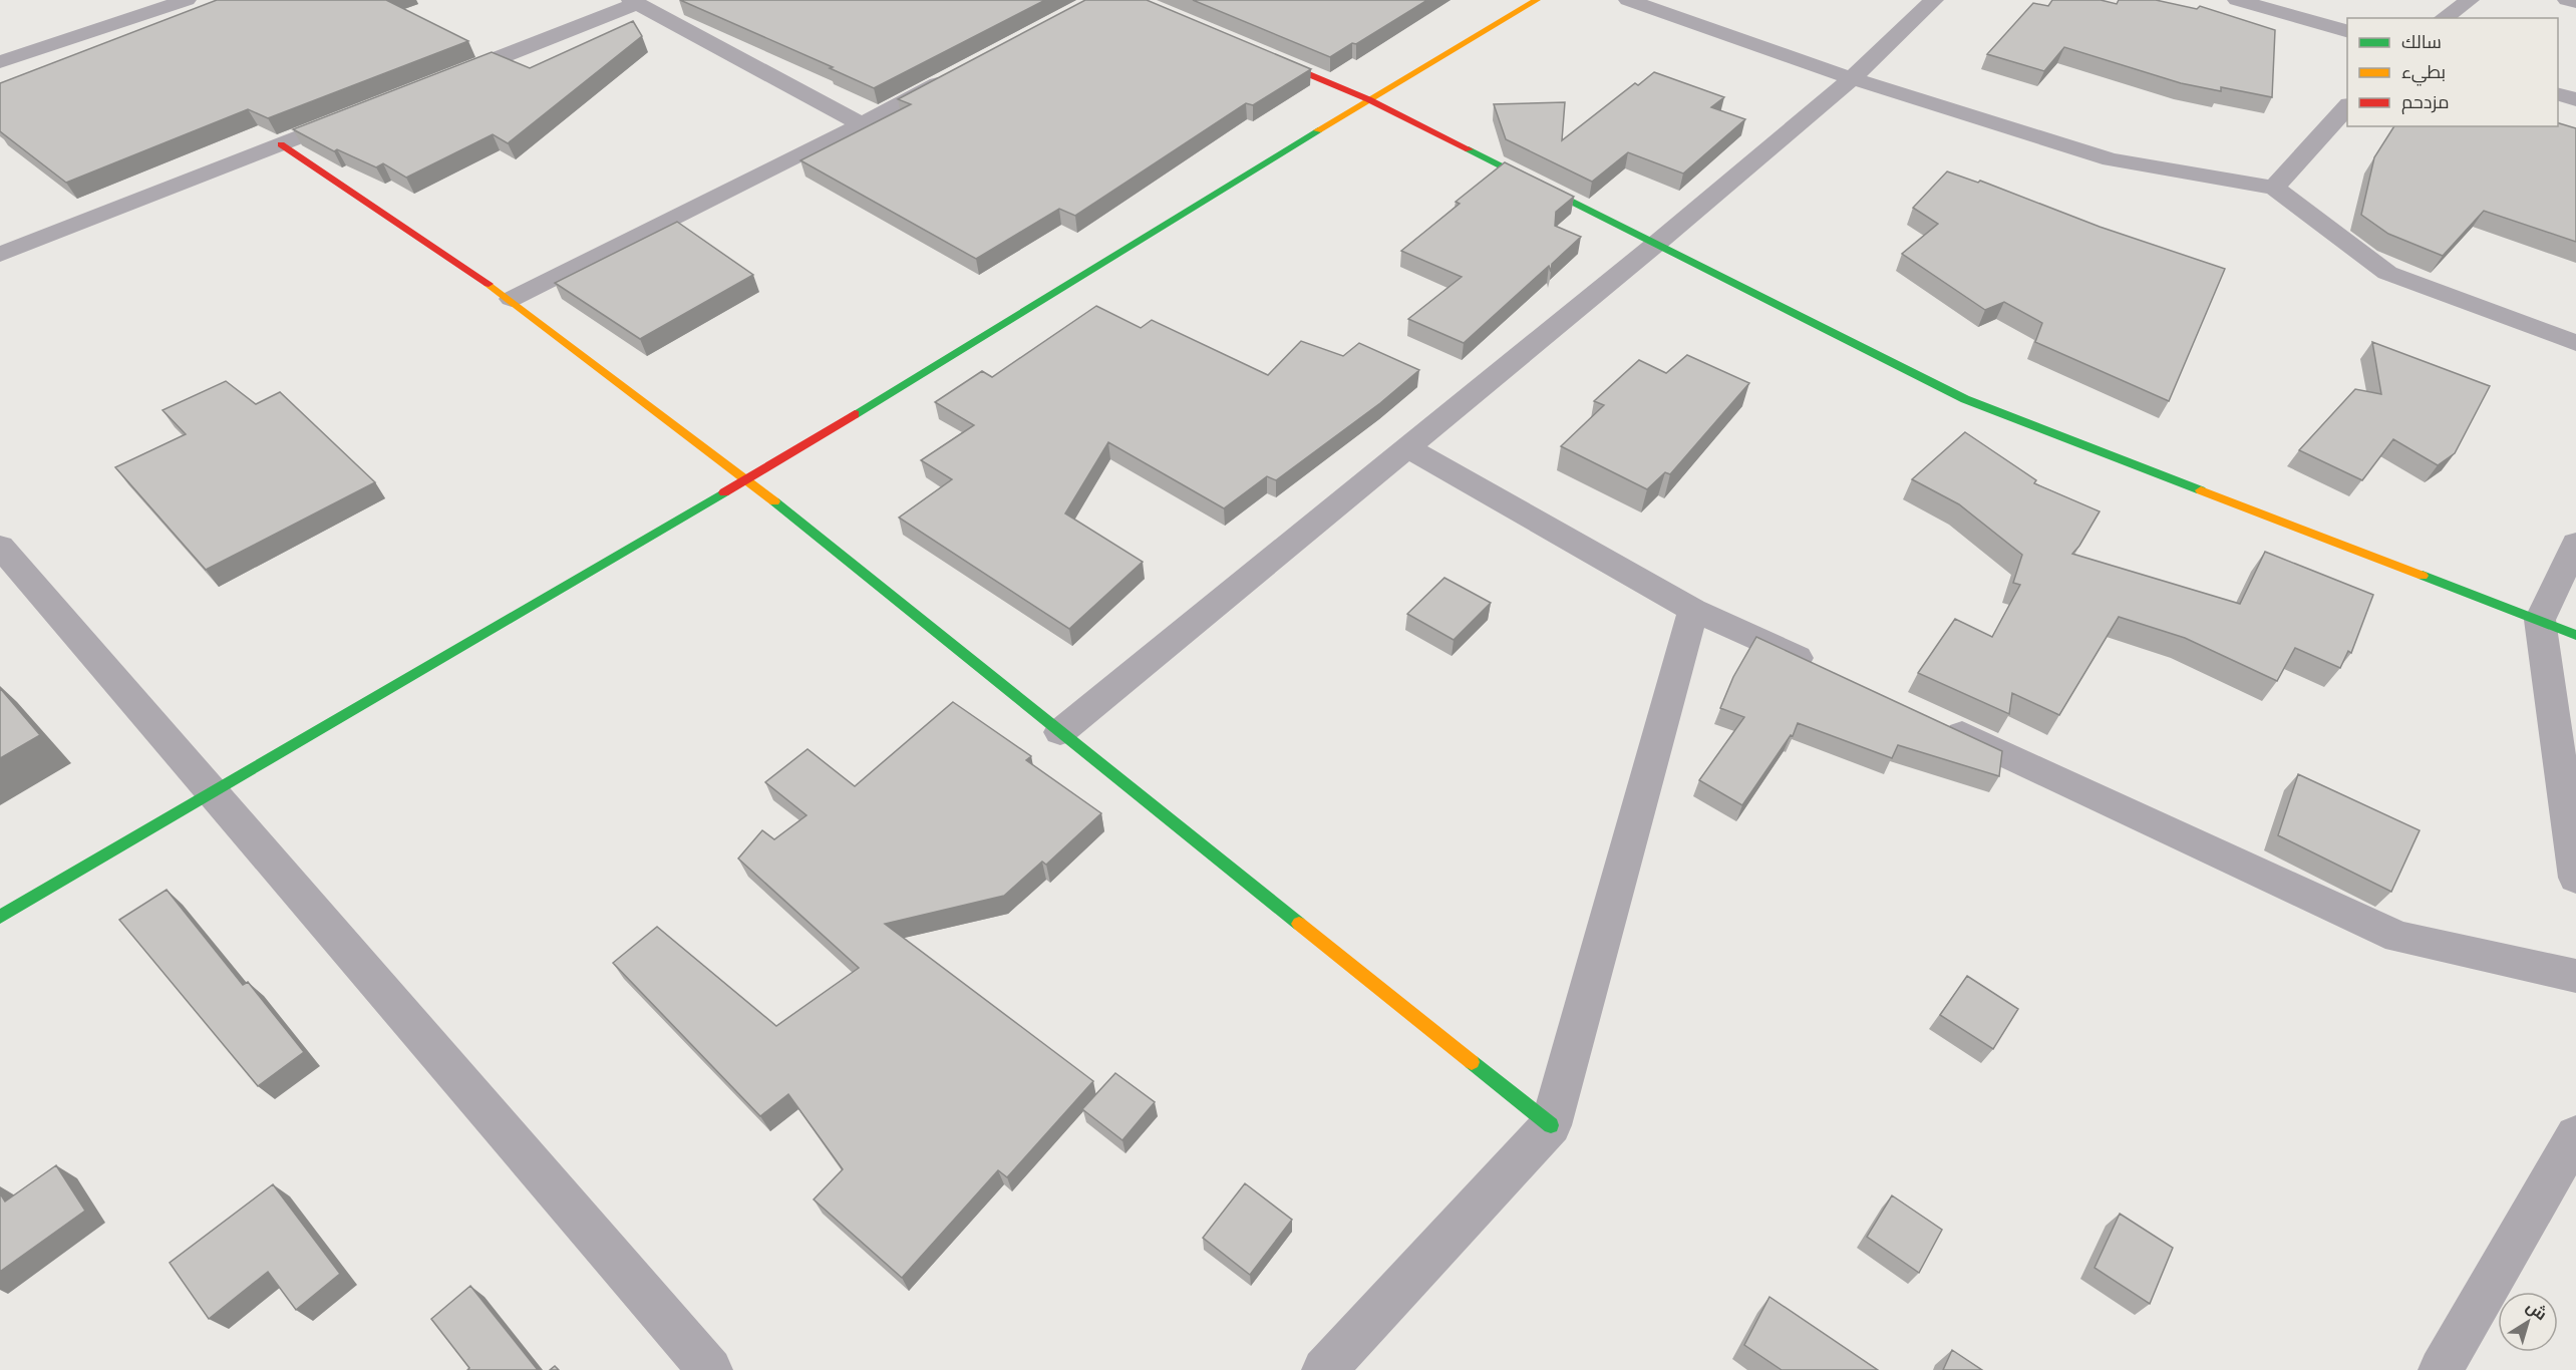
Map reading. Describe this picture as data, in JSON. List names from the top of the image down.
{
  "legend": ["سالك", "بطيء", "مزدحم"],
  "north": "top right"
}
